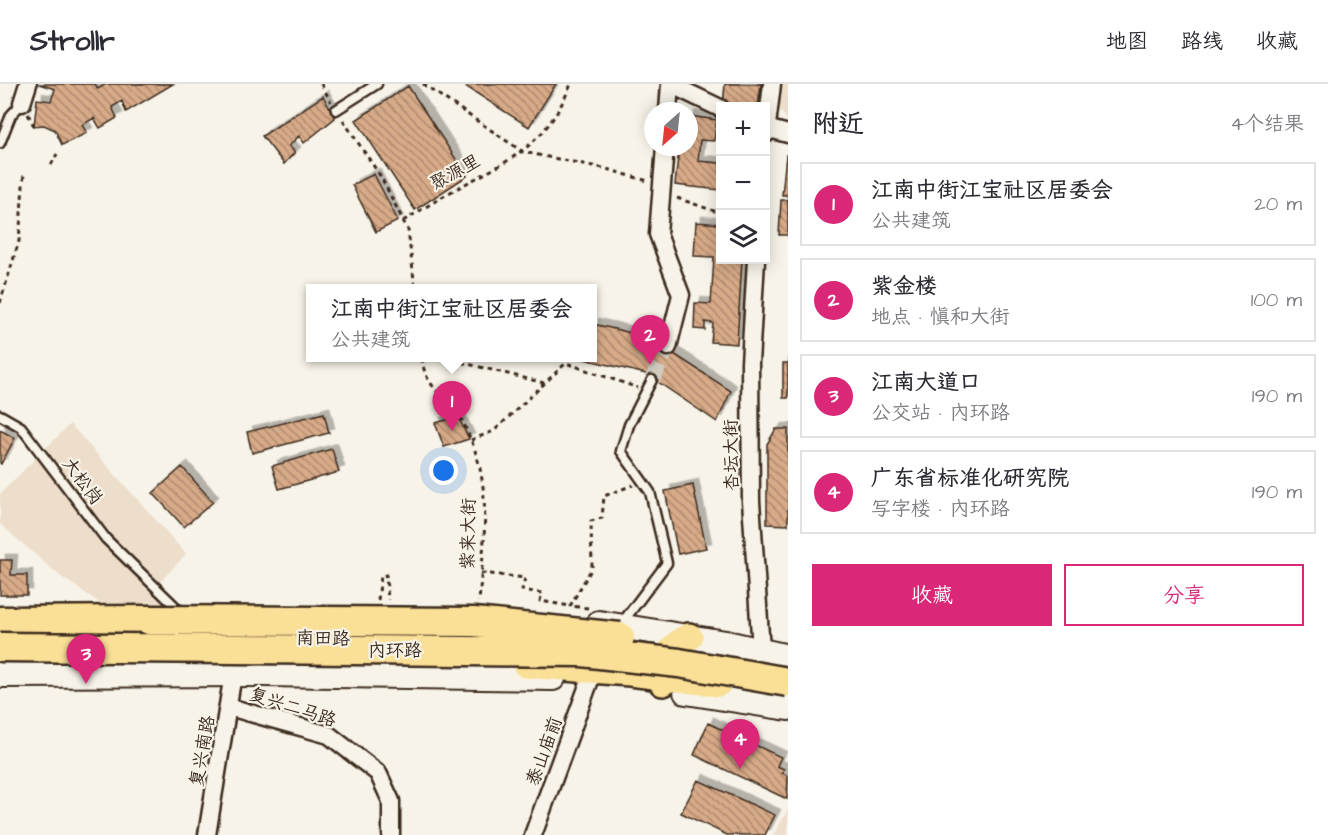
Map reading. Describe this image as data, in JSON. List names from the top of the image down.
{
  "streets": {
    "highway": ["内环路"],
    "main road": ["南田路"],
    "street": [
      "杏坛大街",
      "复兴二马路",
      "复兴南路",
      "泰山庙前"
    ],
    "lane": ["大松岗"],
    "path": ["聚源里", "紫来大街"]
  },
  "crossings": [
    ["南田路", "内环路"],
    ["复兴二马路", "复兴南路"]
  ],
  "north": "bottom left",
  "page": {
    "header": "Strollr",
    "nav": ["地图", "路线", "收藏"],
    "heading": ["附近", "4个结果"],
    "map_buttons": ["+", "−"],
    "list": [
      {
        "mark": "1",
        "name": "江南中街江宝社区居委会",
        "note": "公共建筑",
        "value": "20 m"
      },
      {
        "mark": "2",
        "name": "紫金楼",
        "note": "地点 · 慎和大街",
        "value": "100 m"
      },
      {
        "mark": "3",
        "name": "江南大道口",
        "note": "公交站 · 内环路",
        "value": "190 m"
      },
      {
        "mark": "4",
        "name": "广东省标准化研究院",
        "note": "写字楼 · 内环路",
        "value": "190 m"
      }
    ],
    "popup": ["江南中街江宝社区居委会", "公共建筑"],
    "pins": [
      "2",
      "1",
      "3",
      "4"
    ],
    "buttons": ["收藏", "分享"]
  }
}
